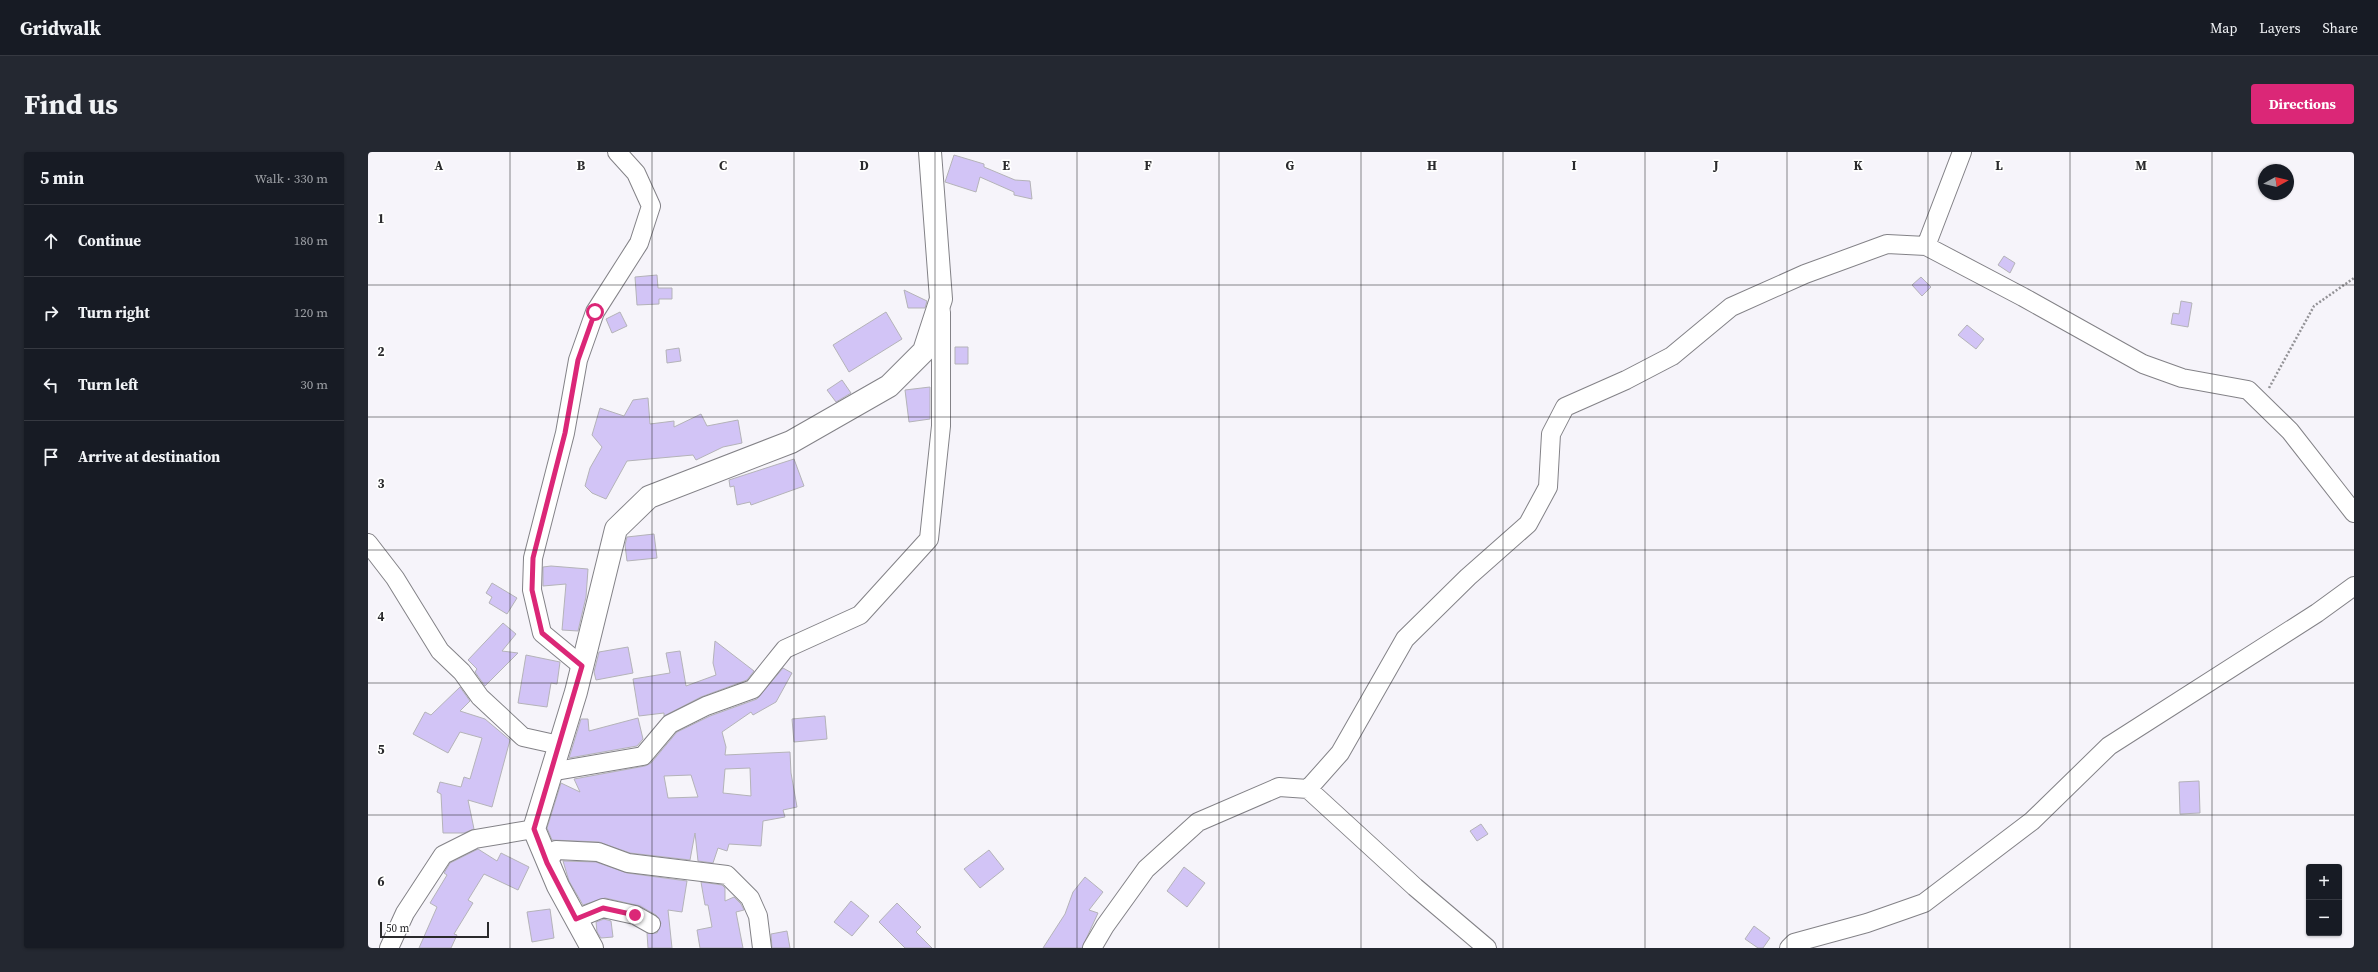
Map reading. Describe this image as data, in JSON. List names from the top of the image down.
{
  "scale_bar": "50 m",
  "north": "right",
  "page": {
    "header": "Gridwalk",
    "nav": ["Map", "Layers", "Share"],
    "buttons": "Directions",
    "title": "Find us",
    "heading": ["5 min", "Walk · 330 m"],
    "list": [
      ["Continue", "180 m"],
      ["Turn right", "120 m"],
      ["Turn left", "30 m"],
      "Arrive at destination"
    ],
    "map_buttons": ["+", "−"],
    "scale": "50 m"
  },
  "grid": {
    "columns": [
      "A",
      "B",
      "C",
      "D",
      "E",
      "F",
      "G",
      "H",
      "I",
      "J",
      "K",
      "L",
      "M"
    ],
    "rows": [
      "1",
      "2",
      "3",
      "4",
      "5",
      "6"
    ]
  }
}
